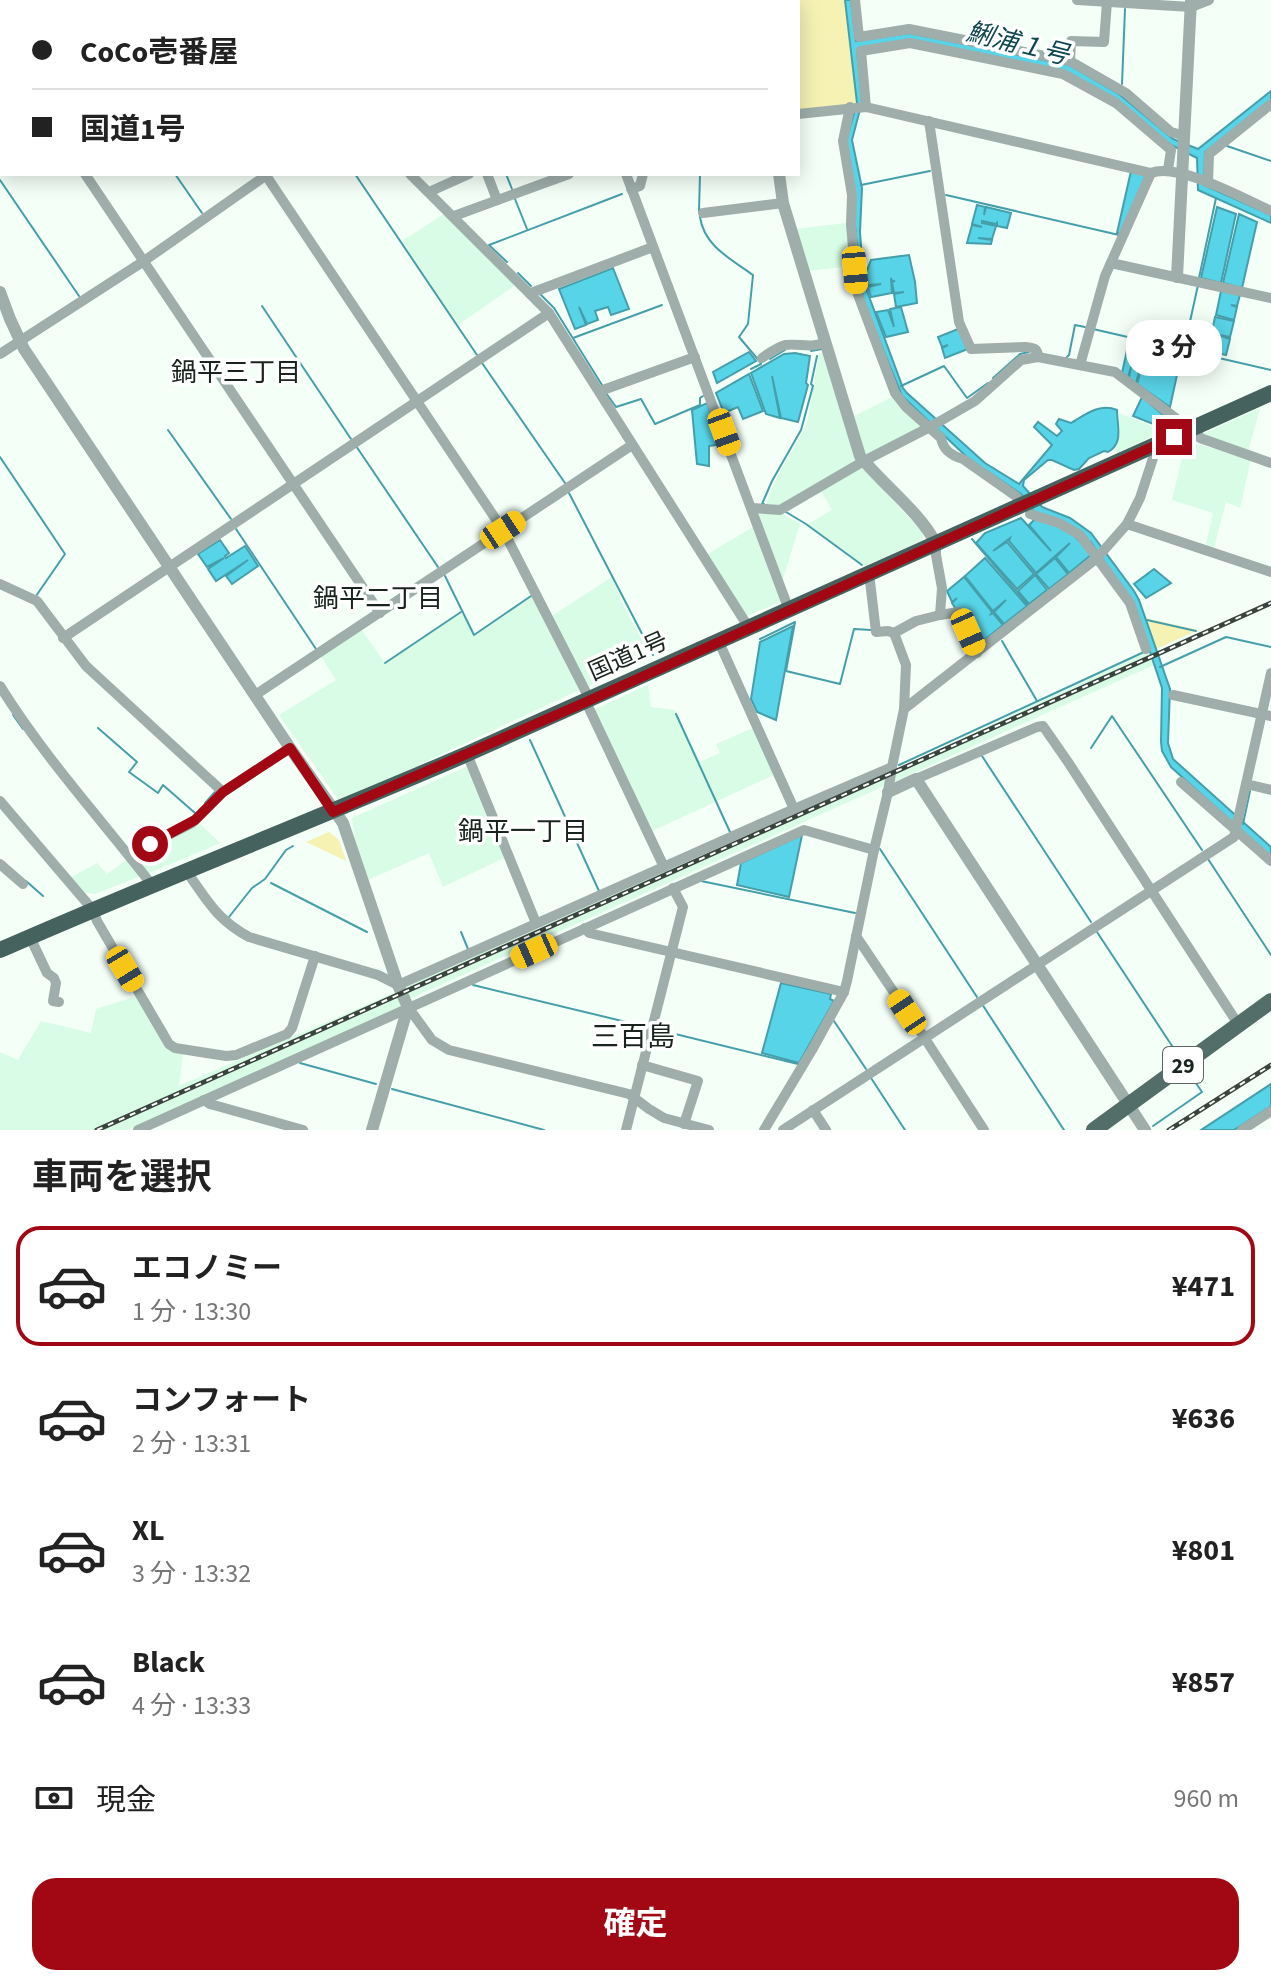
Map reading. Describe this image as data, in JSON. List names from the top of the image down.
{
  "streets": {
    "highway": ["国道1号"],
    "main road": ["29"]
  },
  "districts": [
    "鍋平三丁目",
    "鍋平二丁目",
    "鍋平一丁目",
    "三百島"
  ],
  "water": ["鯏浦１号"],
  "page": {
    "banner": ["CoCo壱番屋", "国道1号"],
    "bubble": "3 分",
    "heading": "車両を選択",
    "list": [
      {
        "name": "エコノミー",
        "note": "1 分 · 13:30",
        "value": "¥471"
      },
      {
        "name": "コンフォート",
        "note": "2 分 · 13:31",
        "value": "¥636"
      },
      {
        "name": "XL",
        "note": "3 分 · 13:32",
        "value": "¥801"
      },
      {
        "name": "Black",
        "note": "4 分 · 13:33",
        "value": "¥857"
      }
    ],
    "pay": ["現金", "960 m"],
    "buttons": "確定"
  }
}
